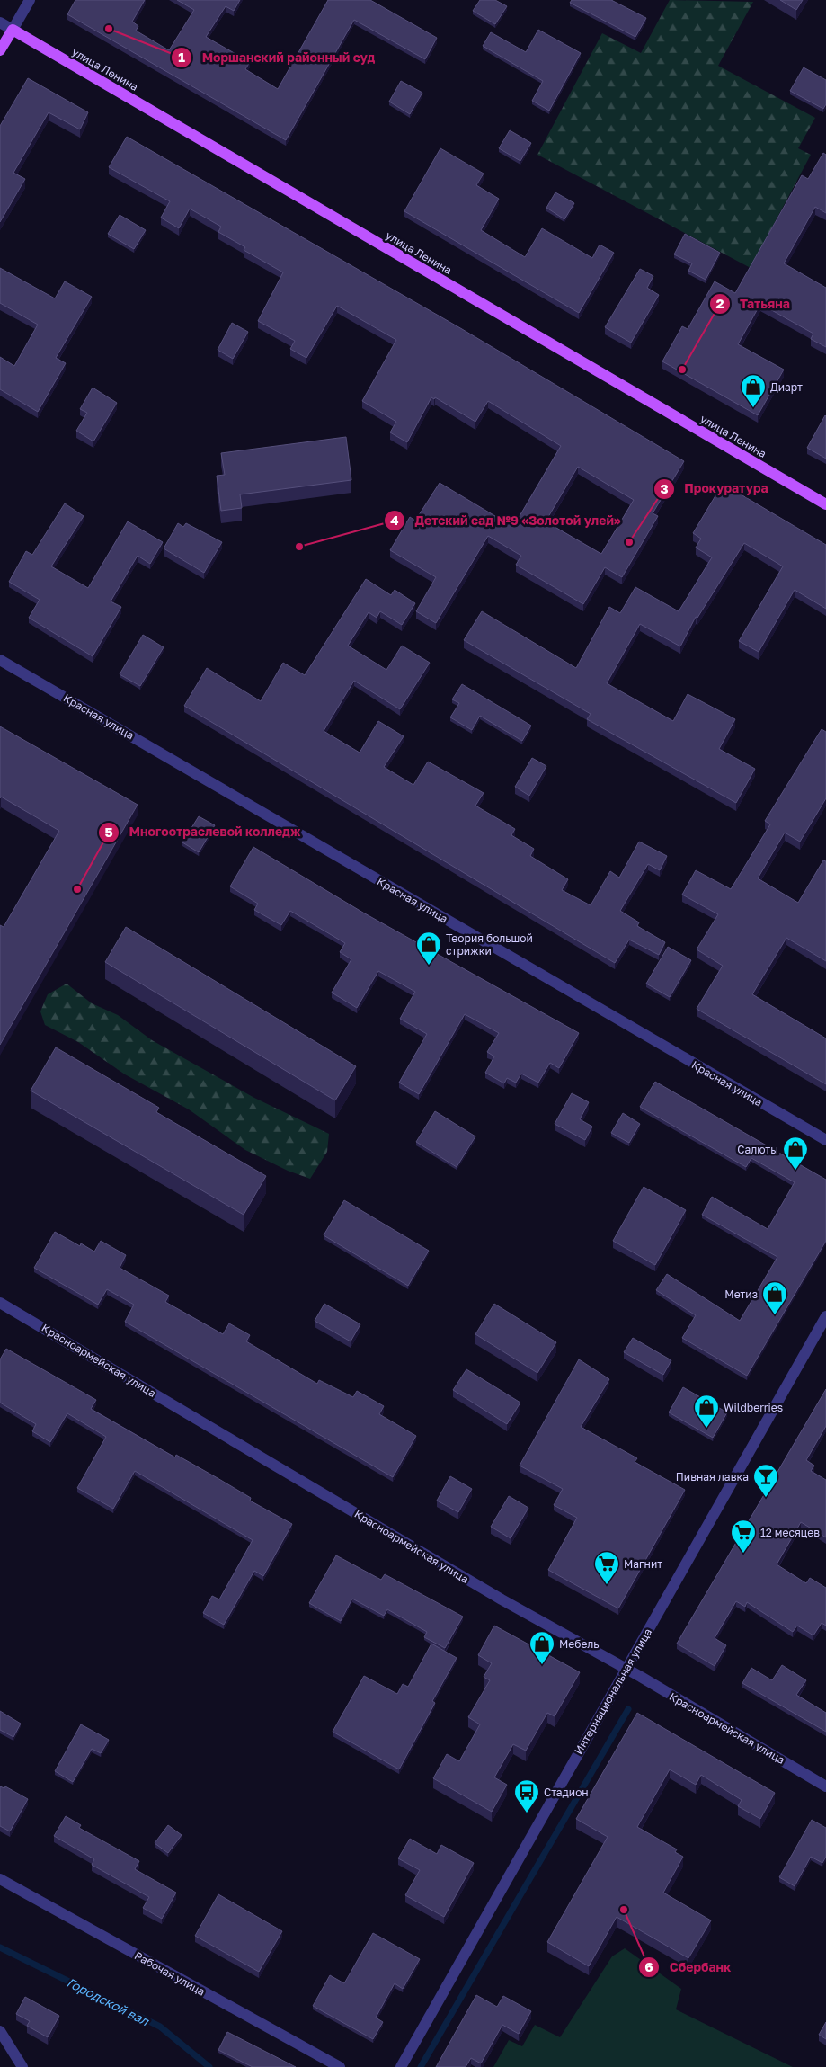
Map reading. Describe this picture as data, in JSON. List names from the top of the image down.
{
  "streets": {
    "main road": ["улица Ленина"],
    "street": [
      "Красная улица",
      "Красноармейская улица",
      "Интернациональная улица",
      "Рабочая улица"
    ]
  },
  "crossings": [
    ["Красноармейская улица", "Интернациональная улица"]
  ],
  "water": ["Городской вал"],
  "places": {
    "other": [
      "Моршанский районный суд",
      "Татьяна",
      "Прокуратура",
      "Детский сад №9 «Золотой улей»",
      "Многоотраслевой колледж",
      "Сбербанк"
    ],
    "shop": [
      "Диарт",
      "Теория большой стрижки",
      "Салюты",
      "Метиз",
      "Wildberries",
      "Мебель"
    ],
    "bar": ["Пивная лавка"],
    "supermarket": ["12 месяцев", "Магнит"],
    "bus stop": ["Стадион"]
  }
}
